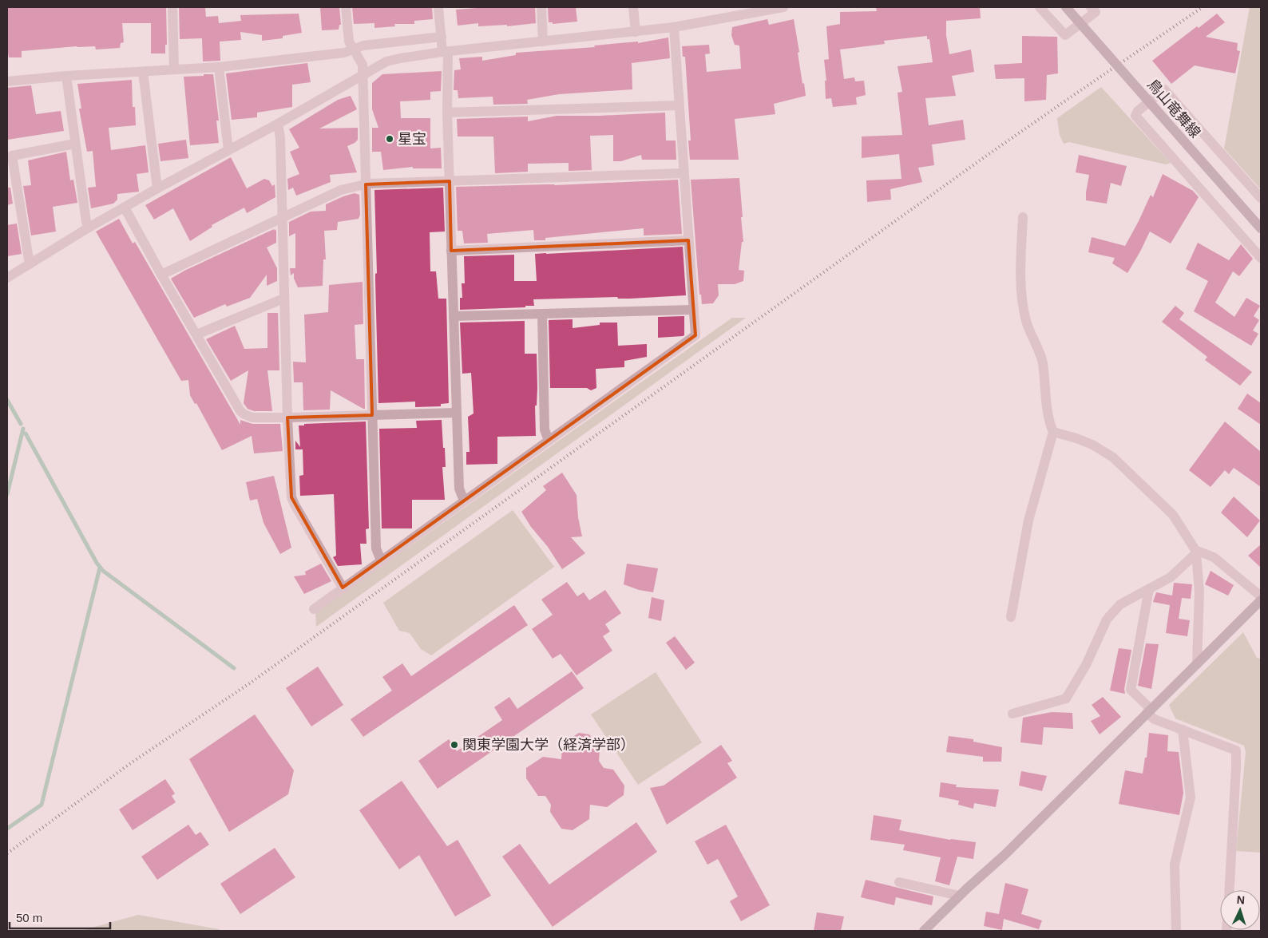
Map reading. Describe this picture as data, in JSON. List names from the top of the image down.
{
  "streets": {
    "street": ["鳥山竜舞線"]
  },
  "places": ["星宝", "関東学園大学（経済学部）"],
  "scale_bar": "50 m",
  "north": "top"
}
